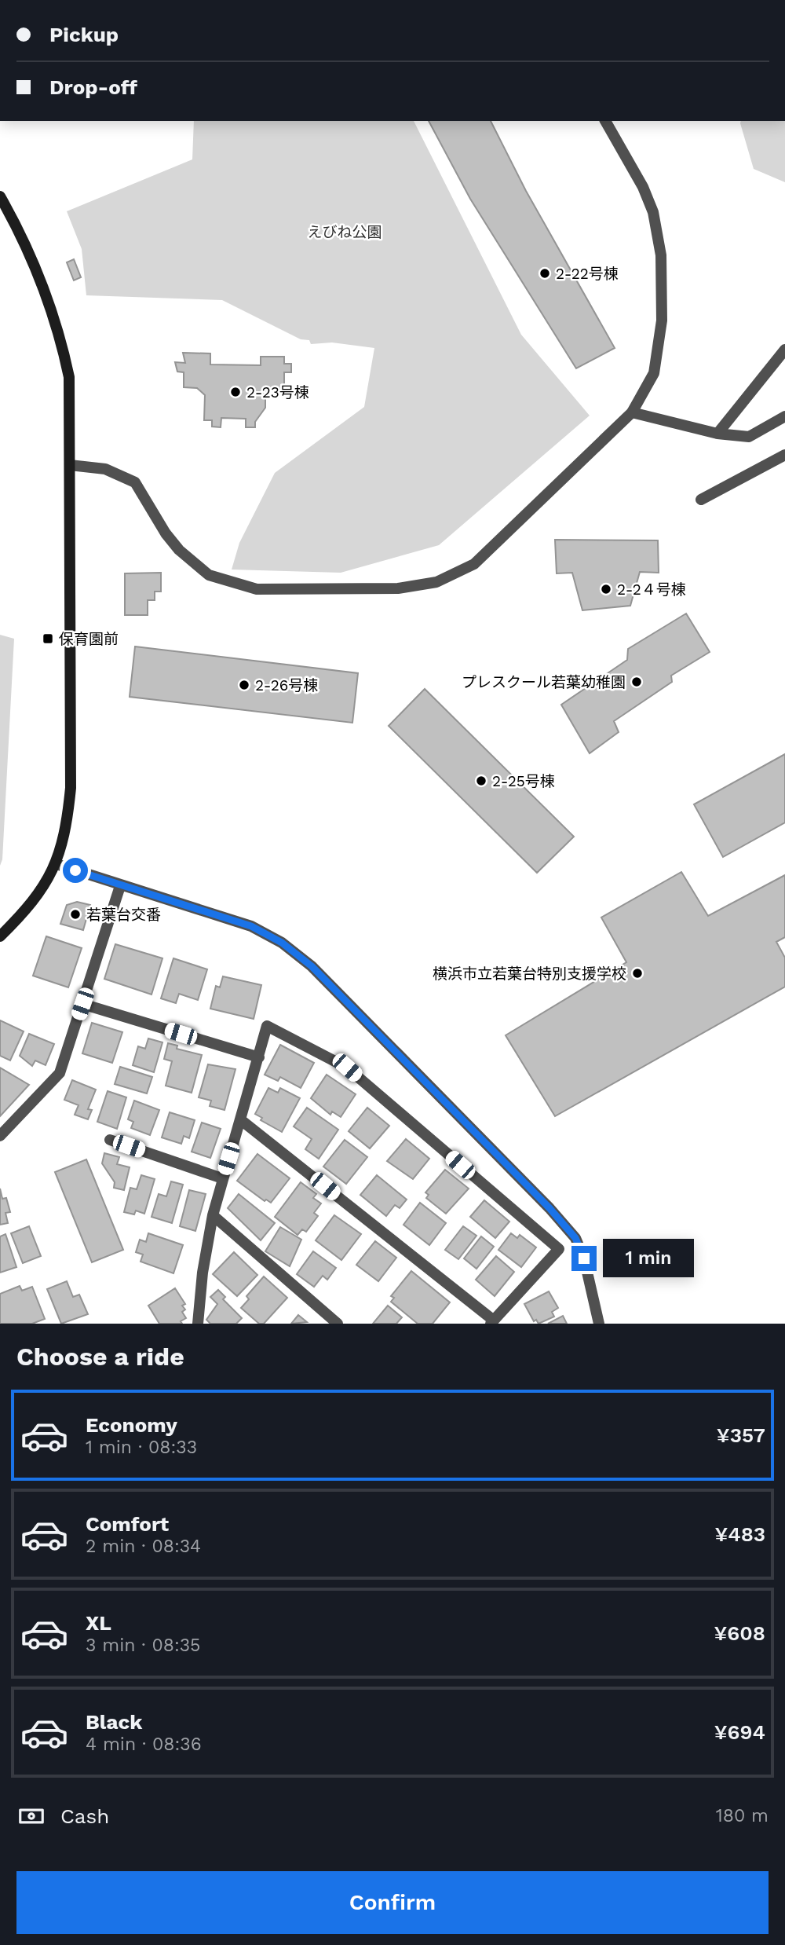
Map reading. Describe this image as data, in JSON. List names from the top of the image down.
{
  "parks": ["えびね公園"],
  "places": {
    "other": [
      "2-22号棟",
      "2-23号棟",
      "2-2４号棟",
      "プレスクール若葉幼稚園",
      "2-26号棟",
      "2-25号棟",
      "若葉台交番",
      "横浜市立若葉台特別支援学校"
    ],
    "transit": ["保育園前"]
  },
  "page": {
    "banner": ["Pickup", "Drop-off"],
    "bubble": "1 min",
    "heading": "Choose a ride",
    "list": [
      {
        "name": "Economy",
        "note": "1 min · 08:33",
        "value": "¥357"
      },
      {
        "name": "Comfort",
        "note": "2 min · 08:34",
        "value": "¥483"
      },
      {
        "name": "XL",
        "note": "3 min · 08:35",
        "value": "¥608"
      },
      {
        "name": "Black",
        "note": "4 min · 08:36",
        "value": "¥694"
      }
    ],
    "pay": ["Cash", "180 m"],
    "buttons": "Confirm"
  }
}
